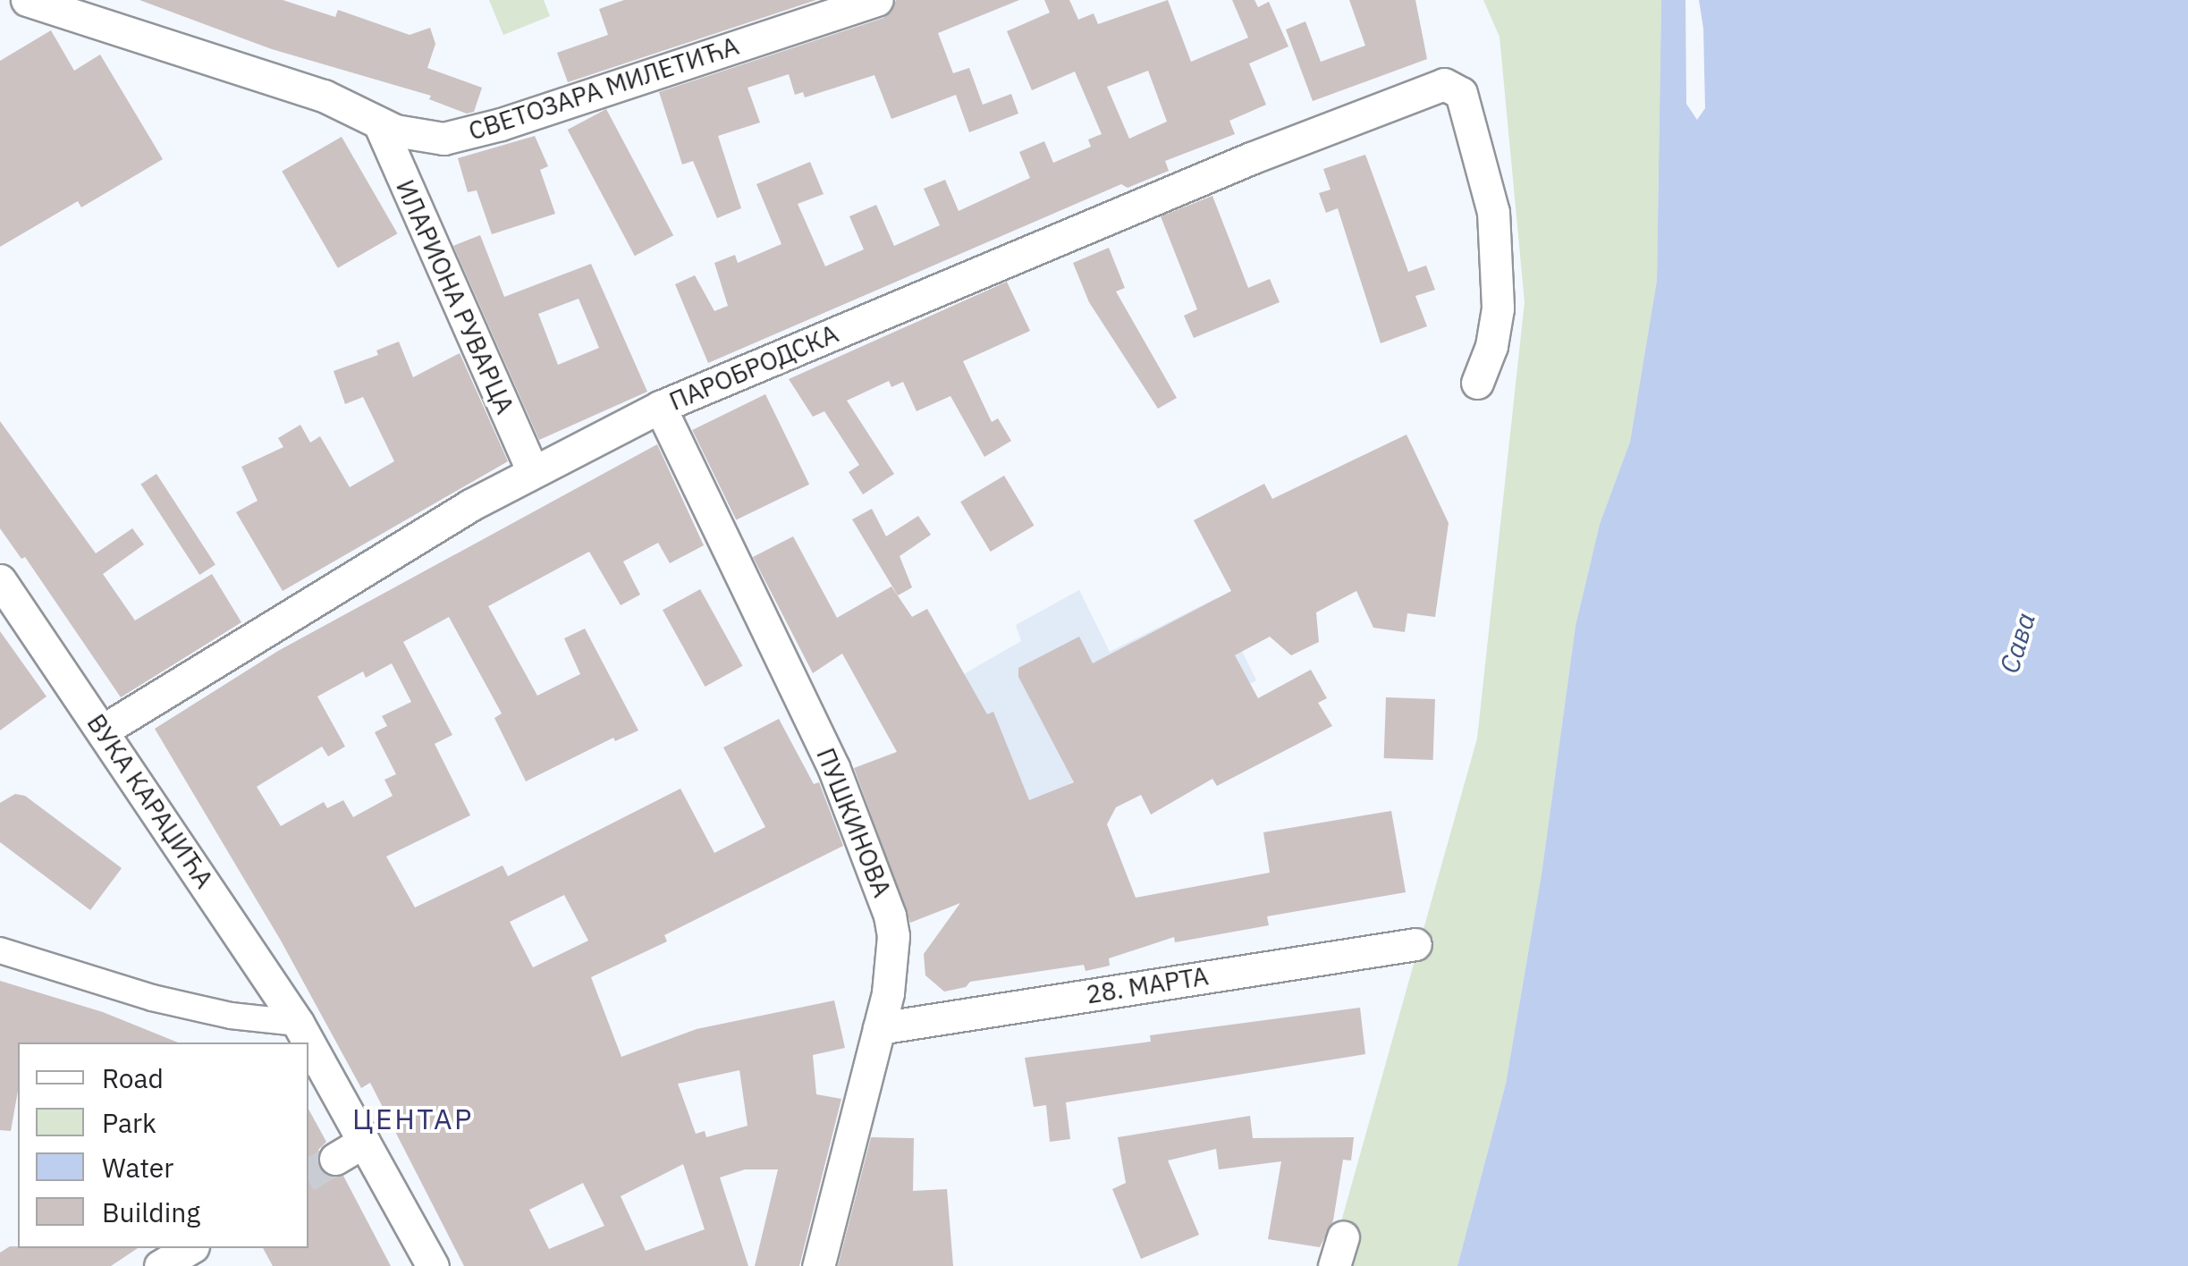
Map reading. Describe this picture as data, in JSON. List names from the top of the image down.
{
  "streets": {
    "street": [
      "СВЕТОЗАРА МИЛЕТИЋА",
      "ИЛАРИОНА РУВАРЦА",
      "ПАРОБРОДСКА",
      "ВУКА КАРАЏИЋА",
      "ПУШКИНОВА",
      "28. МАРТА"
    ]
  },
  "crossings": [
    ["СВЕТОЗАРА МИЛЕТИЋА", "ИЛАРИОНА РУВАРЦА"],
    ["ИЛАРИОНА РУВАРЦА", "ПАРОБРОДСКА"],
    ["ПАРОБРОДСКА", "ВУКА КАРАЏИЋА"],
    ["ПАРОБРОДСКА", "ПУШКИНОВА"],
    ["ПУШКИНОВА", "28. МАРТА"]
  ],
  "districts": ["ЦЕНТАР"],
  "water": ["Сава"],
  "legend": [
    "Road",
    "Park",
    "Water",
    "Building"
  ]
}
